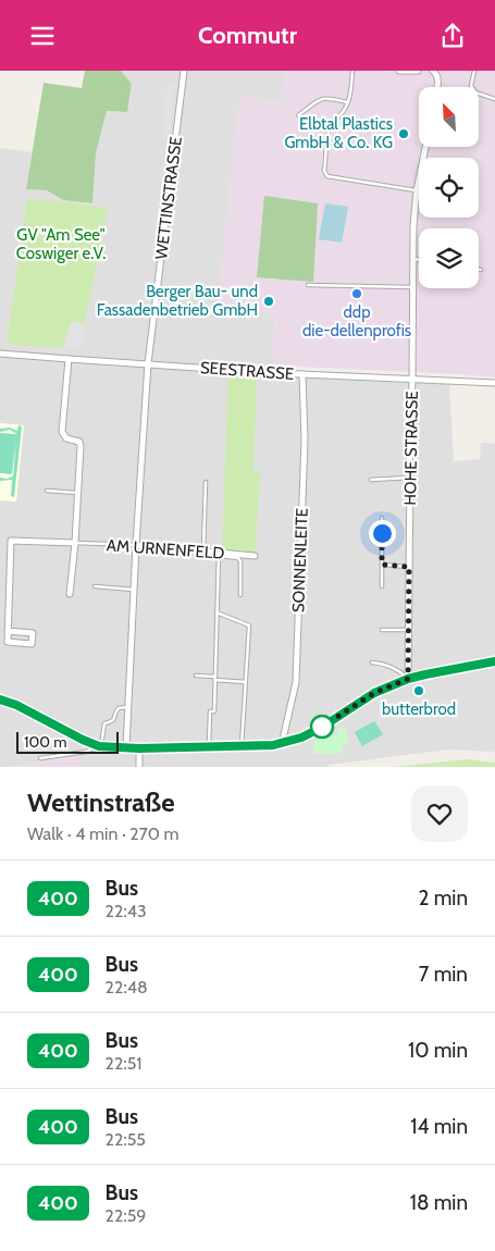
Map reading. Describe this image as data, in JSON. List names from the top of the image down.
{
  "streets": {
    "street": [
      "WETTINSTRASSE",
      "SEESTRASSE",
      "HOHE STRASSE",
      "AM URNENFELD",
      "SONNENLEITE"
    ]
  },
  "crossings": [
    ["WETTINSTRASSE", "SEESTRASSE"],
    ["WETTINSTRASSE", "AM URNENFELD"],
    ["SEESTRASSE", "HOHE STRASSE"],
    ["SEESTRASSE", "SONNENLEITE"]
  ],
  "parks": ["GV \"Am See\" Coswiger e.V."],
  "places": [
    "Elbtal Plastics GmbH & Co. KG",
    "ddp die-dellenprofis",
    "Berger Bau- und Fassadenbetrieb GmbH",
    "butterbrod"
  ],
  "lines": ["bus line 400"],
  "scale_bar": "100 m",
  "north": "top left",
  "page": {
    "header": "Commutr",
    "scale": "100 m",
    "heading": ["Wettinstraße", "Walk · 4 min · 270 m"],
    "list": [
      {
        "mark": "400",
        "name": "Bus",
        "note": "22:43",
        "value": "2 min"
      },
      {
        "mark": "400",
        "name": "Bus",
        "note": "22:48",
        "value": "7 min"
      },
      {
        "mark": "400",
        "name": "Bus",
        "note": "22:51",
        "value": "10 min"
      },
      {
        "mark": "400",
        "name": "Bus",
        "note": "22:55",
        "value": "14 min"
      },
      {
        "mark": "400",
        "name": "Bus",
        "note": "22:59",
        "value": "18 min"
      }
    ]
  }
}
